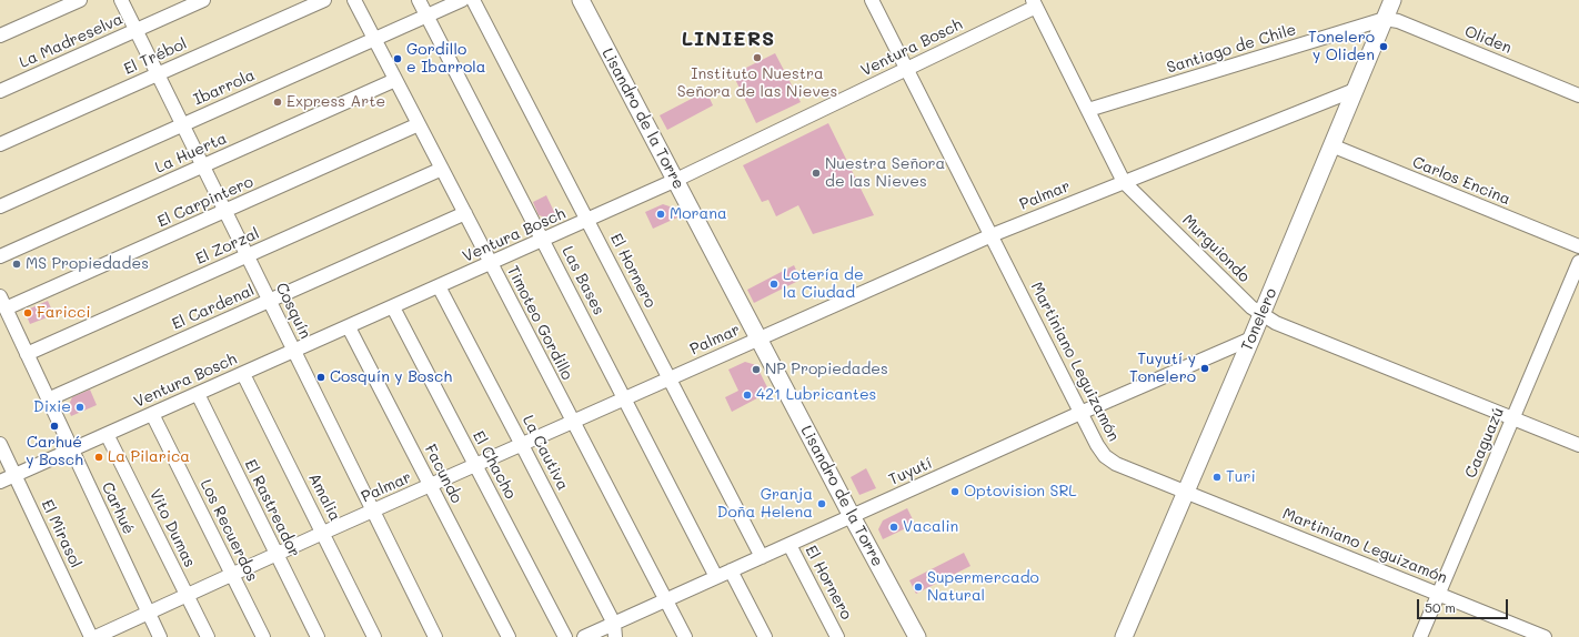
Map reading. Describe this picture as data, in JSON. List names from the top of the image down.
{
  "streets": {
    "street": [
      "Oliden",
      "La Madreselva",
      "Ventura Bosch",
      "Santiago de Chile",
      "El Trébol",
      "Ibarrola",
      "Lisandro de la Torre",
      "La Huerta",
      "Carlos Encina",
      "Palmar",
      "El Carpintero",
      "El Zorzal",
      "Murguiondo",
      "El Hornero",
      "Las Bases",
      "El Cardenal",
      "Cosquín",
      "Tonelero",
      "Timoteo Gordillo",
      "Martiniano Leguizamón",
      "Caaguazú",
      "La Cautiva",
      "El Chacho",
      "Tuyutí",
      "Facundo",
      "Amalia",
      "Carhué",
      "El Rastreador",
      "Vito Dumas",
      "Los Recuerdos",
      "El Mirasol"
    ]
  },
  "crossings": [
    ["Oliden", "Santiago de Chile"],
    ["Oliden", "Tonelero"],
    ["La Madreselva", "Cosquín"],
    ["Ventura Bosch", "Lisandro de la Torre"],
    ["Ventura Bosch", "Murguiondo"],
    ["Ventura Bosch", "El Hornero"],
    ["Ventura Bosch", "Las Bases"],
    ["Ventura Bosch", "Cosquín"],
    ["Ventura Bosch", "Timoteo Gordillo"],
    ["Ventura Bosch", "Martiniano Leguizamón"],
    ["Ventura Bosch", "La Cautiva"],
    ["Ventura Bosch", "El Chacho"],
    ["Ventura Bosch", "Facundo"],
    ["Ventura Bosch", "Amalia"],
    ["Ventura Bosch", "Carhué"],
    ["Ventura Bosch", "El Rastreador"],
    ["Ventura Bosch", "Vito Dumas"],
    ["Ventura Bosch", "Los Recuerdos"],
    ["Ventura Bosch", "El Mirasol"],
    ["Santiago de Chile", "Murguiondo"],
    ["Santiago de Chile", "Tonelero"],
    ["El Trébol", "Cosquín"],
    ["Ibarrola", "Las Bases"],
    ["Ibarrola", "Cosquín"],
    ["Ibarrola", "Timoteo Gordillo"],
    ["Lisandro de la Torre", "Palmar"],
    ["Lisandro de la Torre", "Tuyutí"],
    ["La Huerta", "Cosquín"],
    ["La Huerta", "Timoteo Gordillo"],
    ["Carlos Encina", "Tonelero"],
    ["Palmar", "Murguiondo"],
    ["Palmar", "El Hornero"],
    ["Palmar", "Las Bases"],
    ["Palmar", "Cosquín"],
    ["Palmar", "Tonelero"],
    ["Palmar", "Timoteo Gordillo"],
    ["Palmar", "Martiniano Leguizamón"],
    ["Palmar", "La Cautiva"],
    ["Palmar", "El Chacho"],
    ["Palmar", "Facundo"],
    ["Palmar", "Amalia"],
    ["Palmar", "Carhué"],
    ["Palmar", "El Rastreador"],
    ["Palmar", "Vito Dumas"],
    ["Palmar", "Los Recuerdos"],
    ["El Carpintero", "Cosquín"],
    ["El Carpintero", "Timoteo Gordillo"],
    ["El Carpintero", "Carhué"],
    ["El Zorzal", "Cosquín"],
    ["El Zorzal", "Timoteo Gordillo"],
    ["El Zorzal", "Carhué"],
    ["Murguiondo", "Tonelero"],
    ["Murguiondo", "Caaguazú"],
    ["El Hornero", "Tuyutí"],
    ["Las Bases", "Tuyutí"],
    ["El Cardenal", "Cosquín"],
    ["El Cardenal", "Timoteo Gordillo"],
    ["El Cardenal", "Carhué"],
    ["Tonelero", "Martiniano Leguizamón"],
    ["Tonelero", "Tuyutí"],
    ["Timoteo Gordillo", "Tuyutí"],
    ["Martiniano Leguizamón", "Caaguazú"],
    ["Martiniano Leguizamón", "Tuyutí"],
    ["La Cautiva", "Tuyutí"]
  ],
  "districts": ["LINIERS"],
  "places": [
    "Tonelero y Oliden",
    "Instituto Nuestra Señora de las Nieves",
    "Gordillo e Ibarrola",
    "Express Arte",
    "Nuestra Señora de las Nieves",
    "Morana",
    "MS Propiedades",
    "Lotería de la Ciudad",
    "Faricci",
    "Tuyutí y Tonelero",
    "NP Propiedades",
    "Cosquín y Bosch",
    "421 Lubricantes",
    "Dixie",
    "Carhué y Bosch",
    "La Pilarica",
    "Turi",
    "Optovision SRL",
    "Granja Doña Helena",
    "Vacalin",
    "Supermercado Natural"
  ],
  "scale_bar": "50 m"
}
